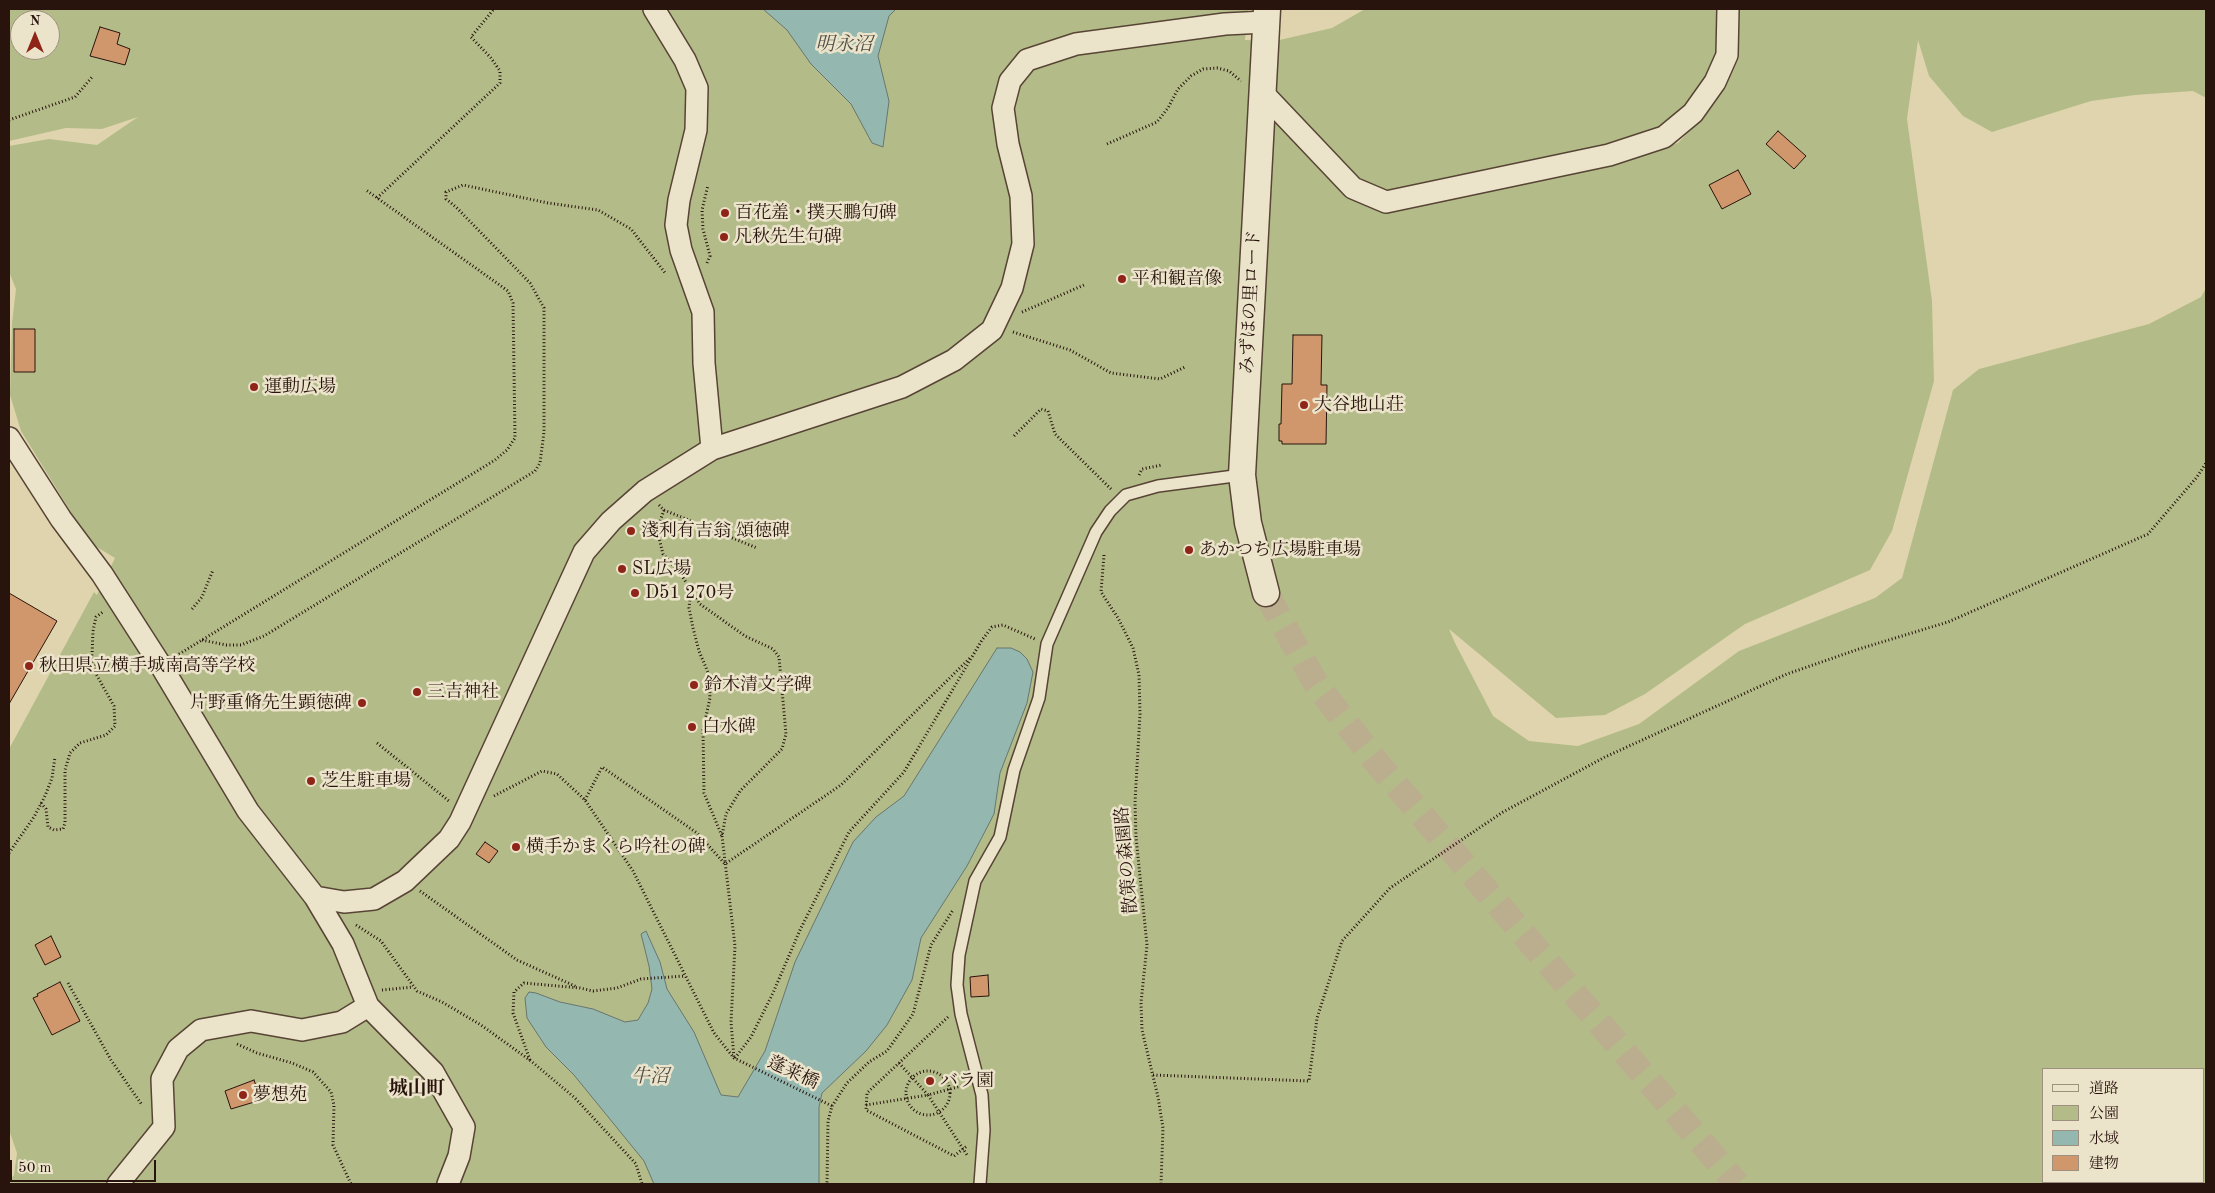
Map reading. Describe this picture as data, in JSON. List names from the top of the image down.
{
  "streets": {
    "street": ["みずほの里ロード"],
    "path": ["散策の森園路", "蓬莱橋"]
  },
  "districts": ["城山町"],
  "water": ["明永沼", "牛沼"],
  "places": [
    "百花羞・撲天鵬句碑",
    "凡秋先生句碑",
    "平和観音像",
    "運動広場",
    "大谷地山荘",
    "淺利有吉翁 頌徳碑",
    "あかつち広場駐車場",
    "SL広場",
    "D51 270号",
    "秋田県立横手城南高等学校",
    "鈴木清文学碑",
    "三吉神社",
    "片野重脩先生顕徳碑",
    "白水碑",
    "芝生駐車場",
    "横手かまくら吟社の碑",
    "バラ園",
    "夢想苑"
  ],
  "legend": [
    "道路",
    "公園",
    "水域",
    "建物"
  ],
  "scale_bar": "50 m",
  "north": "top"
}
